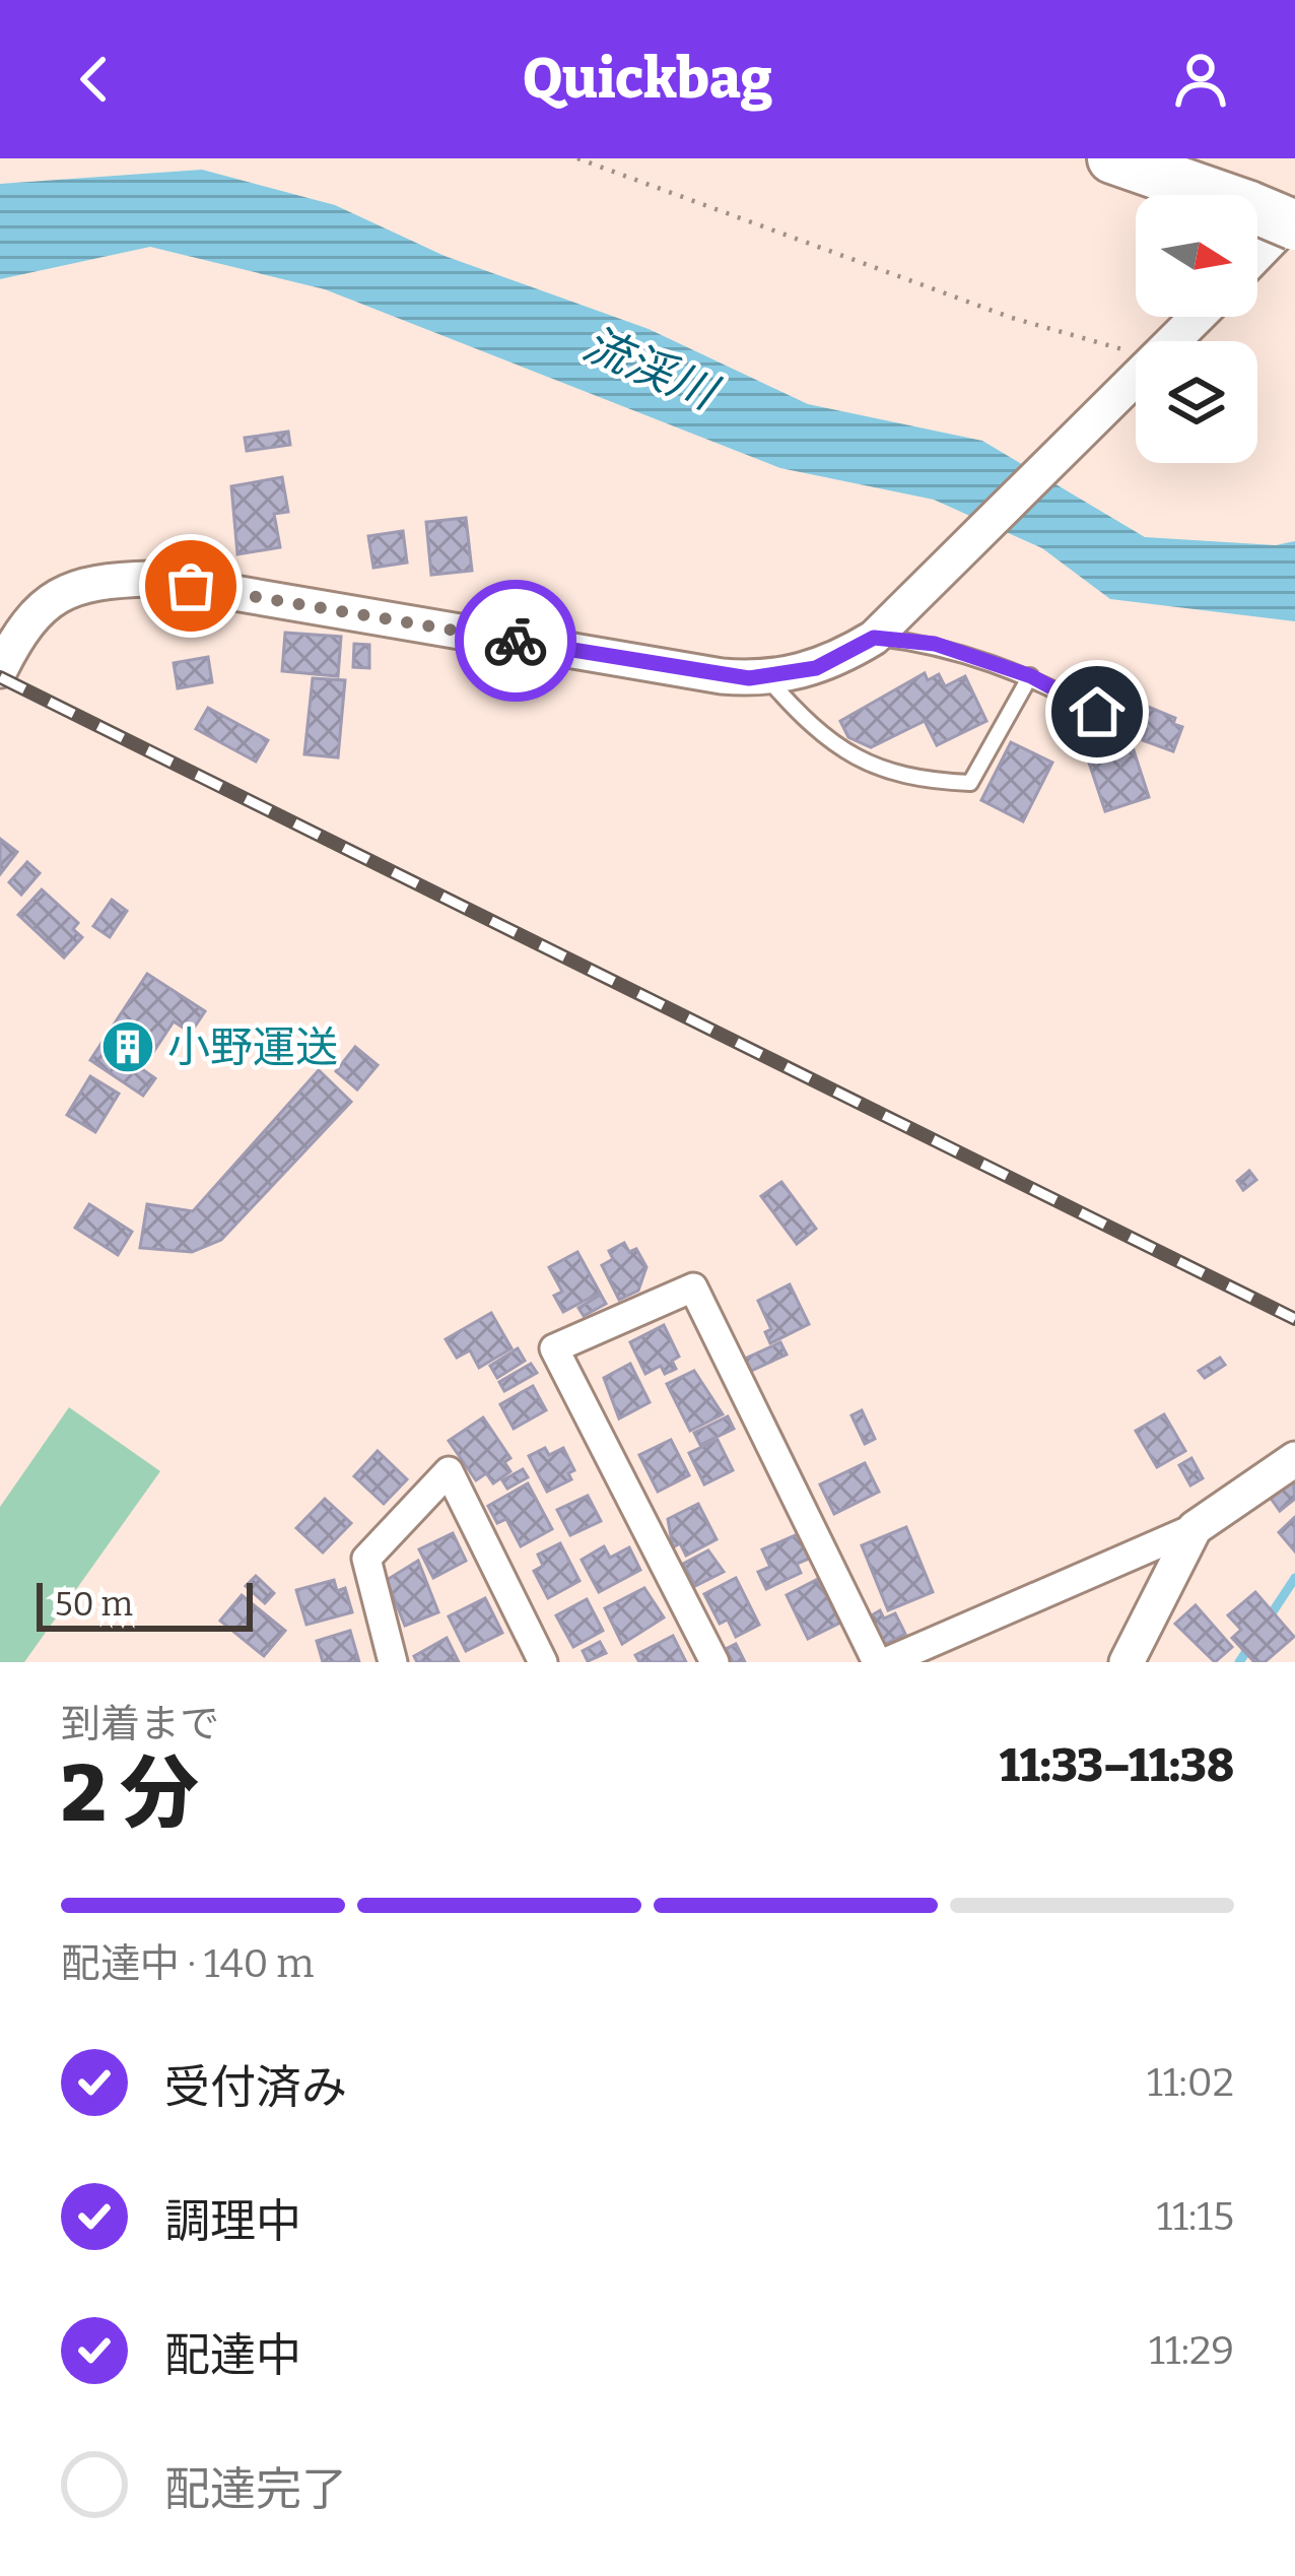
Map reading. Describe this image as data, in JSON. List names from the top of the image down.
{
  "water": ["流渓川"],
  "places": {
    "building": ["小野運送"]
  },
  "scale_bar": "50 m",
  "north": "right",
  "page": {
    "header": "Quickbag",
    "scale": "50 m",
    "heading": ["2 分", "到着まで", "11:33–11:38"],
    "bar": "配達中 · 140 m",
    "list": [
      ["受付済み", "11:02"],
      ["調理中", "11:15"],
      ["配達中", "11:29"],
      "配達完了"
    ]
  }
}
